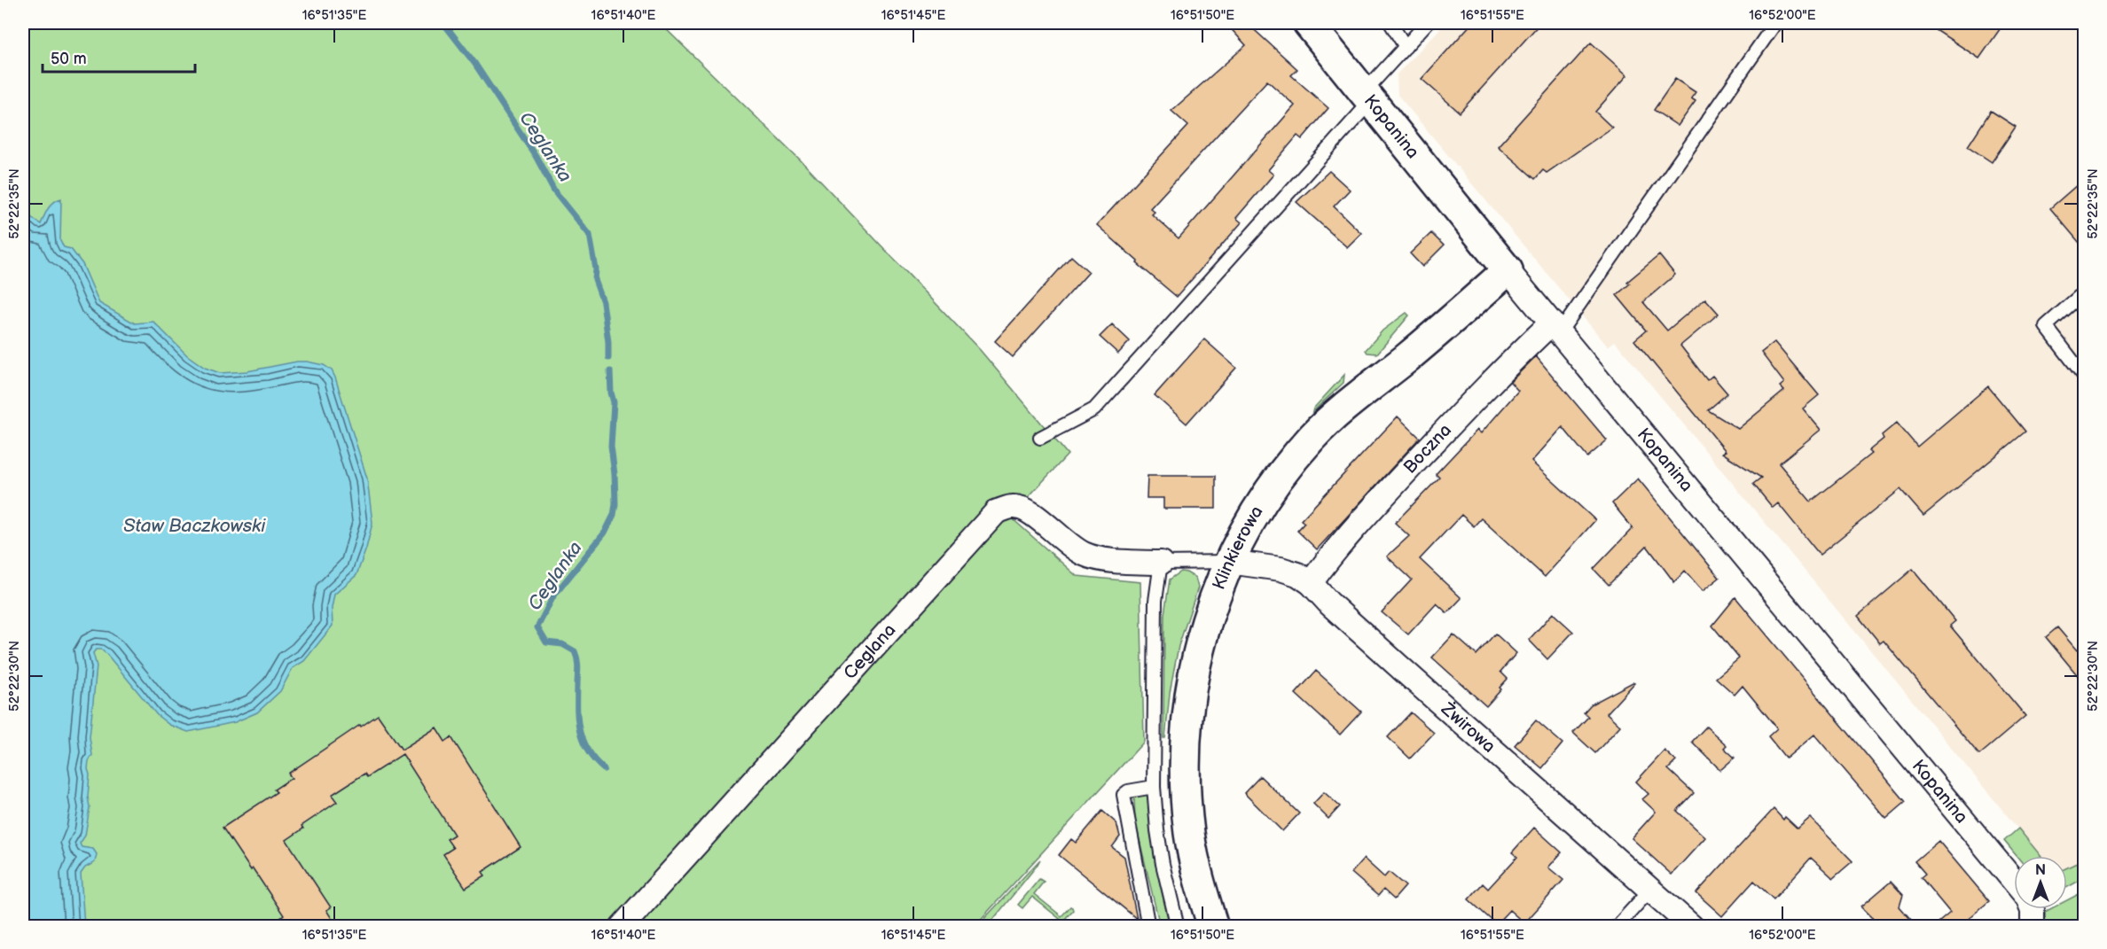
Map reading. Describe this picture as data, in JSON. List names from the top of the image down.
{
  "streets": {
    "street": [
      "Kopanina",
      "Boczna",
      "Klinkierowa",
      "Ceglana",
      "Żwirowa"
    ]
  },
  "crossings": [
    ["Kopanina", "Boczna"],
    ["Kopanina", "Klinkierowa"],
    ["Boczna", "Żwirowa"],
    ["Klinkierowa", "Żwirowa"]
  ],
  "water": ["Ceglanka", "Staw Baczkowski"],
  "scale_bar": "50 m",
  "north": "top",
  "coordinates": [
    "16°51'35\"E",
    "16°51'40\"E",
    "16°51'45\"E",
    "16°51'50\"E",
    "16°51'55\"E",
    "16°52'00\"E",
    "52°22'35\"N",
    "52°22'30\"N"
  ]
}
